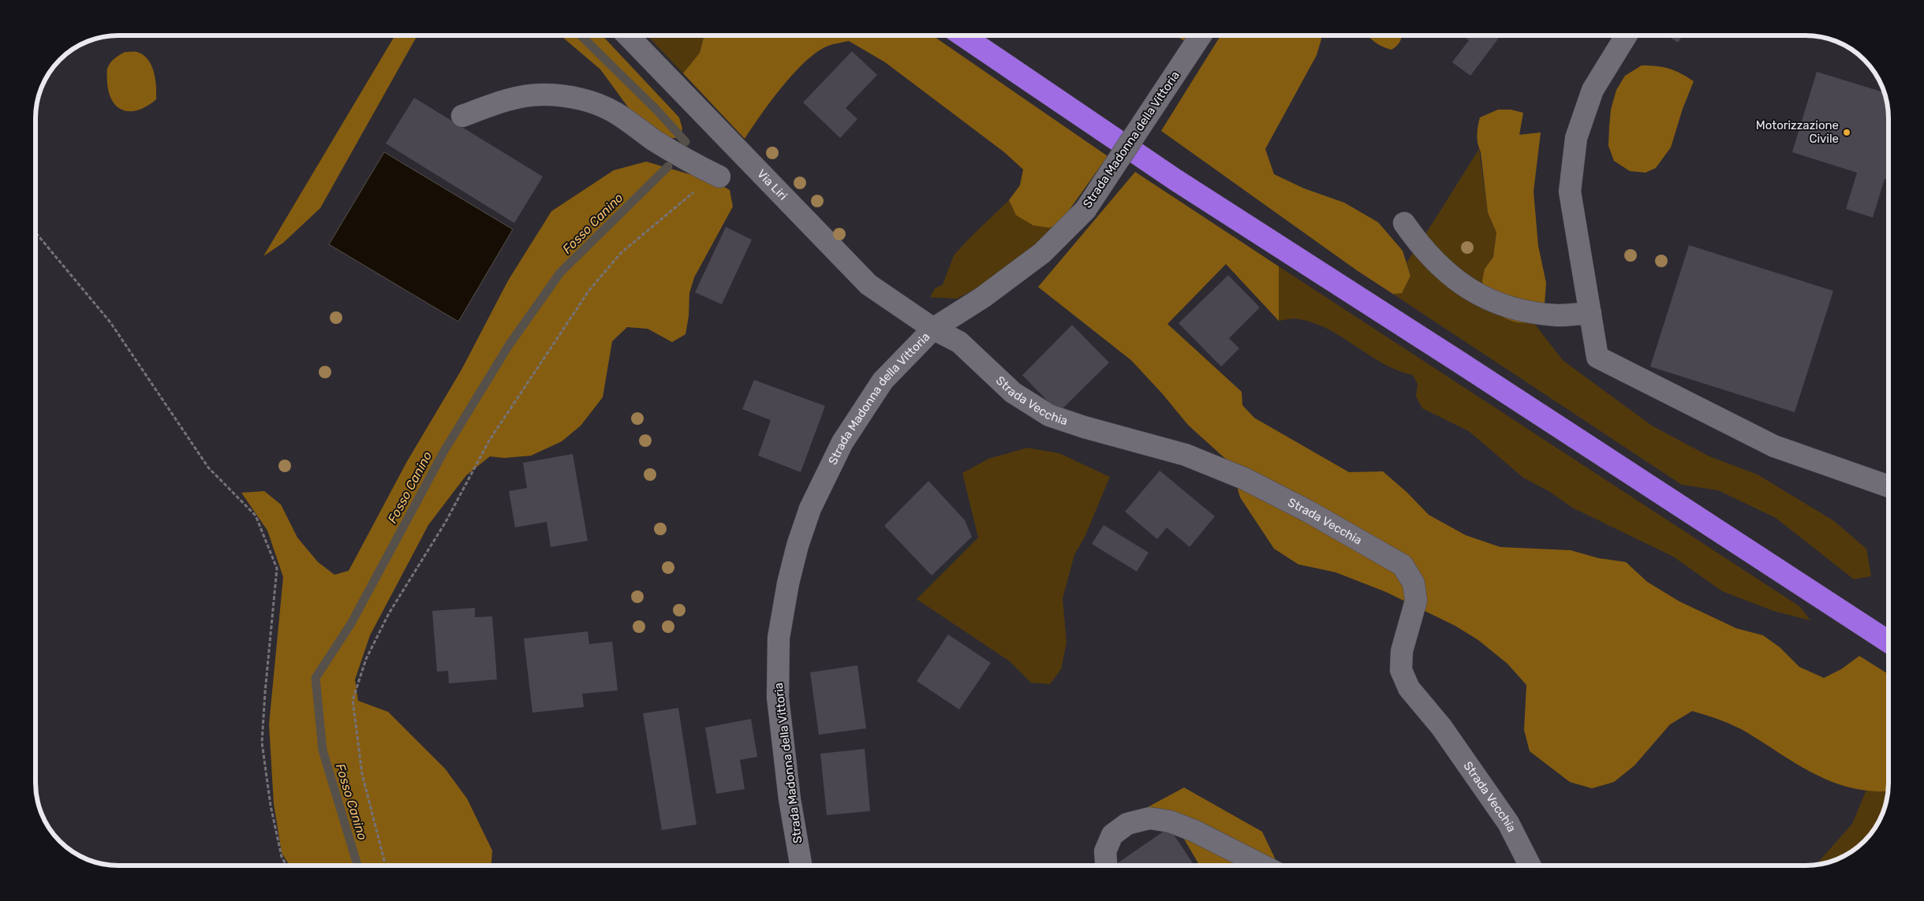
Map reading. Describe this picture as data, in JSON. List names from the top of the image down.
{
  "streets": {
    "street": ["Strada Madonna della Vittoria", "Via Liri", "Strada Vecchia"]
  },
  "crossings": [
    ["Strada Madonna della Vittoria", "Via Liri"],
    ["Strada Madonna della Vittoria", "Strada Vecchia"],
    ["Via Liri", "Strada Vecchia"]
  ],
  "water": ["Fosso Canino"],
  "places": ["Motorizzazione Civile"]
}
